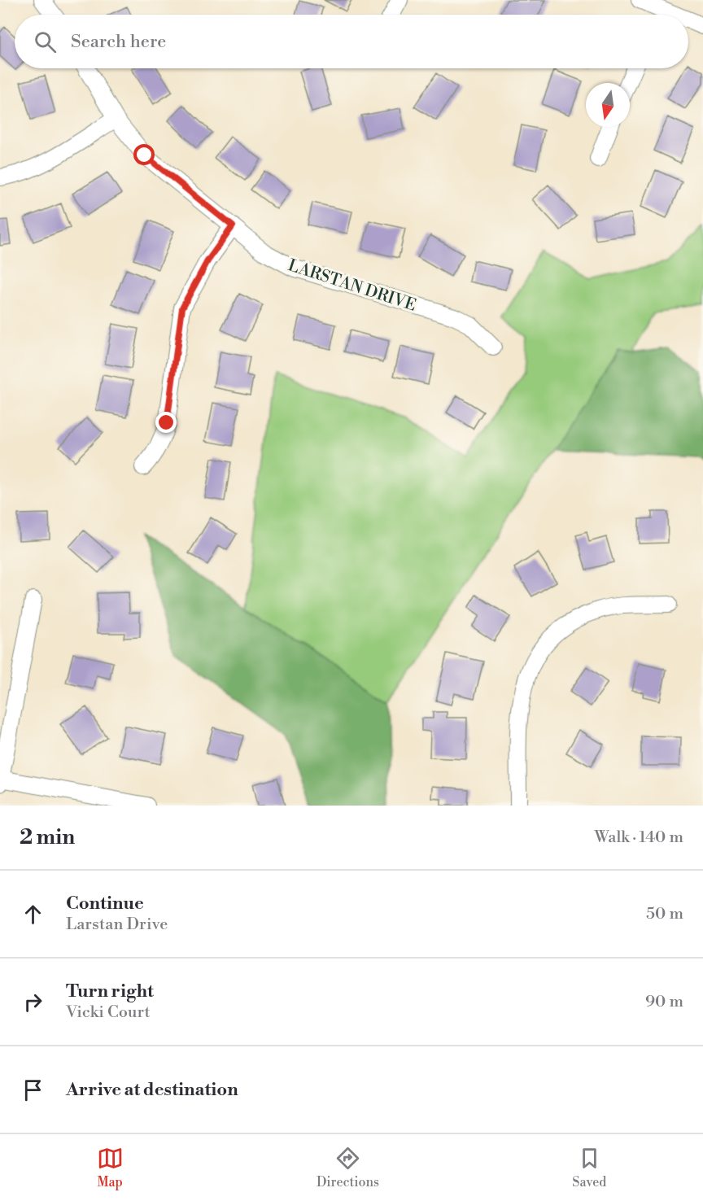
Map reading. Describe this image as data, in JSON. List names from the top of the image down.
{
  "streets": {
    "street": ["LARSTAN DRIVE"]
  },
  "north": "bottom",
  "page": {
    "search": "Search here",
    "heading": ["2 min", "Walk · 140 m"],
    "list": [
      ["Continue", "Larstan Drive", "50 m"],
      ["Turn right", "Vicki Court", "90 m"],
      "Arrive at destination"
    ],
    "nav": ["Map", "Directions", "Saved"]
  }
}
